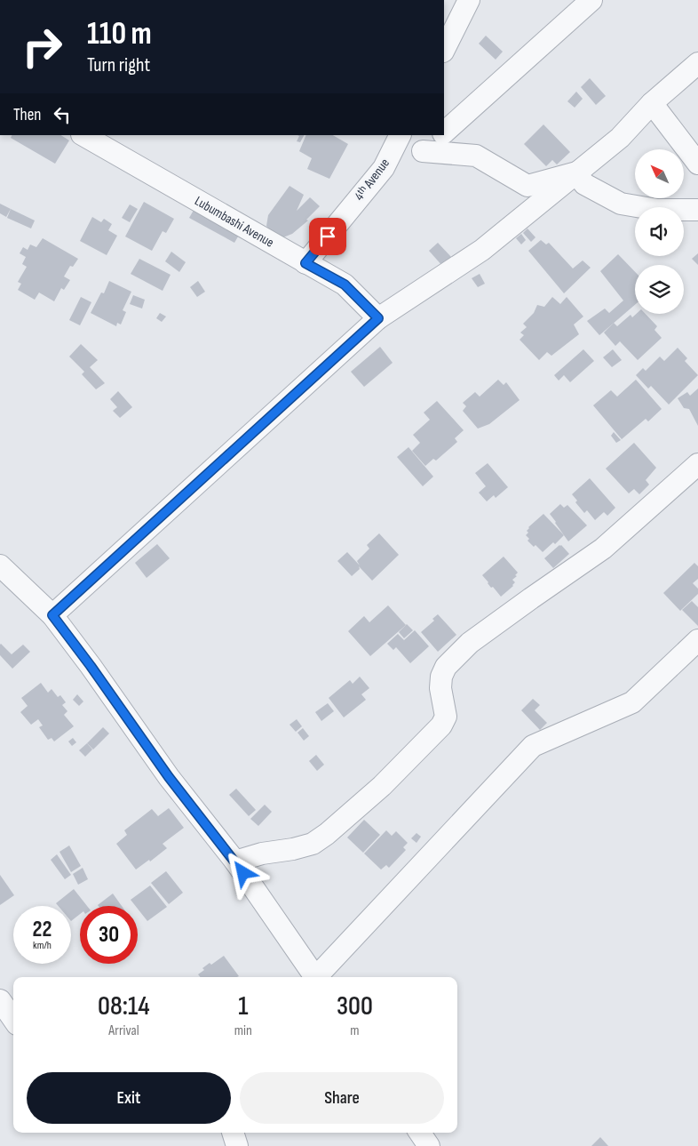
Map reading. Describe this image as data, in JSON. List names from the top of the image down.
{
  "streets": {
    "street": ["4ᵗʰ Avenue", "Lubumbashi Avenue"]
  },
  "crossings": [
    ["4ᵗʰ Avenue", "Lubumbashi Avenue"]
  ],
  "north": "top left",
  "page": {
    "turn": ["110 m", "Turn right"],
    "then": "Then",
    "speed": "22 km/h",
    "limit": "30",
    "eta": [
      "08:14",
      "Arrival",
      "1",
      "min",
      "300",
      "m"
    ],
    "buttons": ["Exit", "Share"]
  }
}
